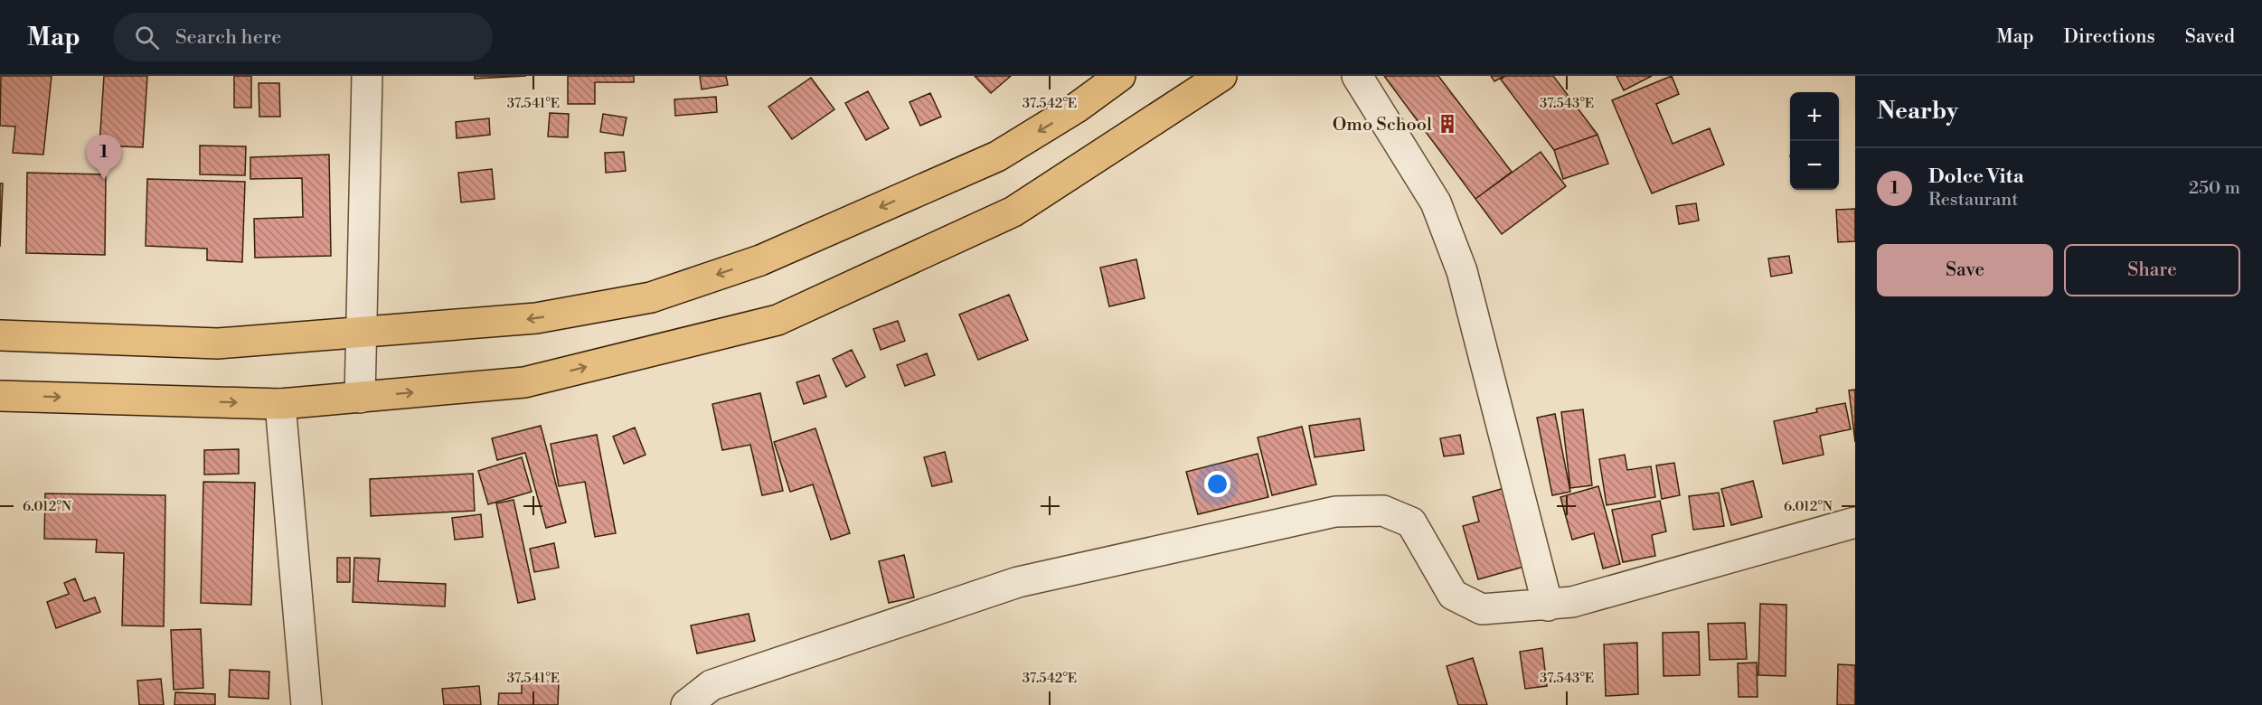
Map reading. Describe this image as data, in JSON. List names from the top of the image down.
{
  "places": {
    "building": ["Omo School"]
  },
  "page": {
    "header": "Map",
    "search": "Search here",
    "nav": ["Map", "Directions", "Saved"],
    "heading": "Nearby",
    "map_buttons": ["+", "−"],
    "pins": "1",
    "list": [
      {
        "mark": "1",
        "name": "Dolce Vita",
        "note": "Restaurant",
        "value": "250 m"
      }
    ],
    "buttons": ["Save", "Share"]
  },
  "coordinates": [
    "37.541°E",
    "37.542°E",
    "37.543°E",
    "6.012°N"
  ]
}
